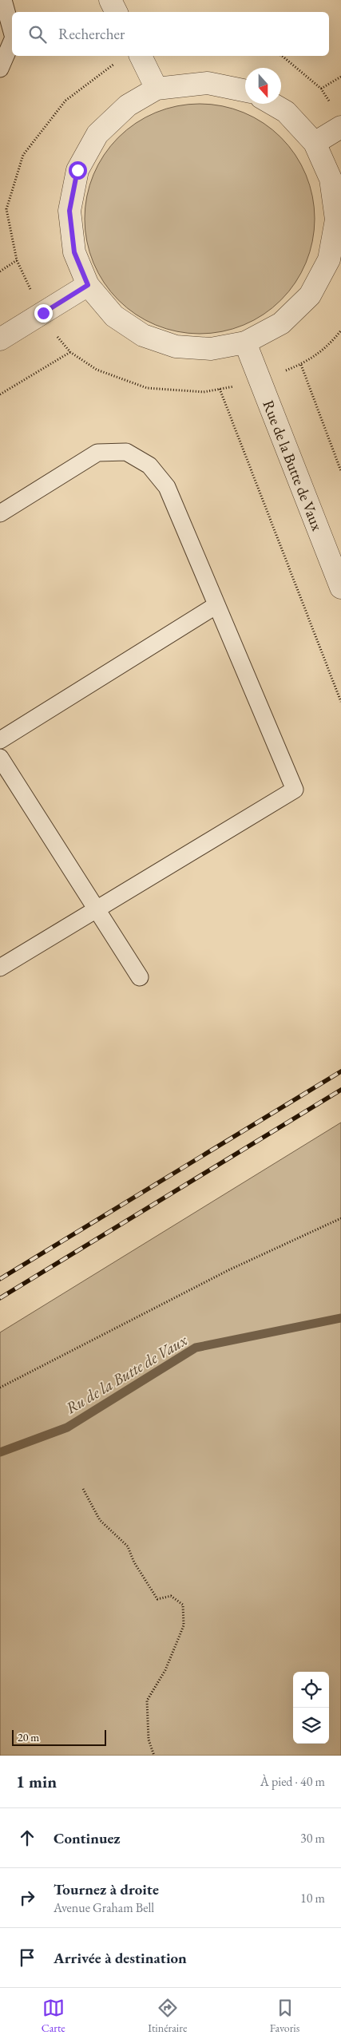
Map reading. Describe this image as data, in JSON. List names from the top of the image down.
{
  "streets": {
    "street": ["Rue de la Butte de Vaux"]
  },
  "water": ["Ru de la Butte de Vaux"],
  "scale_bar": "20 m",
  "north": "bottom",
  "page": {
    "search": "Rechercher",
    "scale": "20 m",
    "heading": ["1 min", "À pied · 40 m"],
    "list": [
      ["Continuez", "30 m"],
      ["Tournez à droite", "Avenue Graham Bell", "10 m"],
      "Arrivée à destination"
    ],
    "nav": ["Carte", "Itinéraire", "Favoris"]
  }
}
